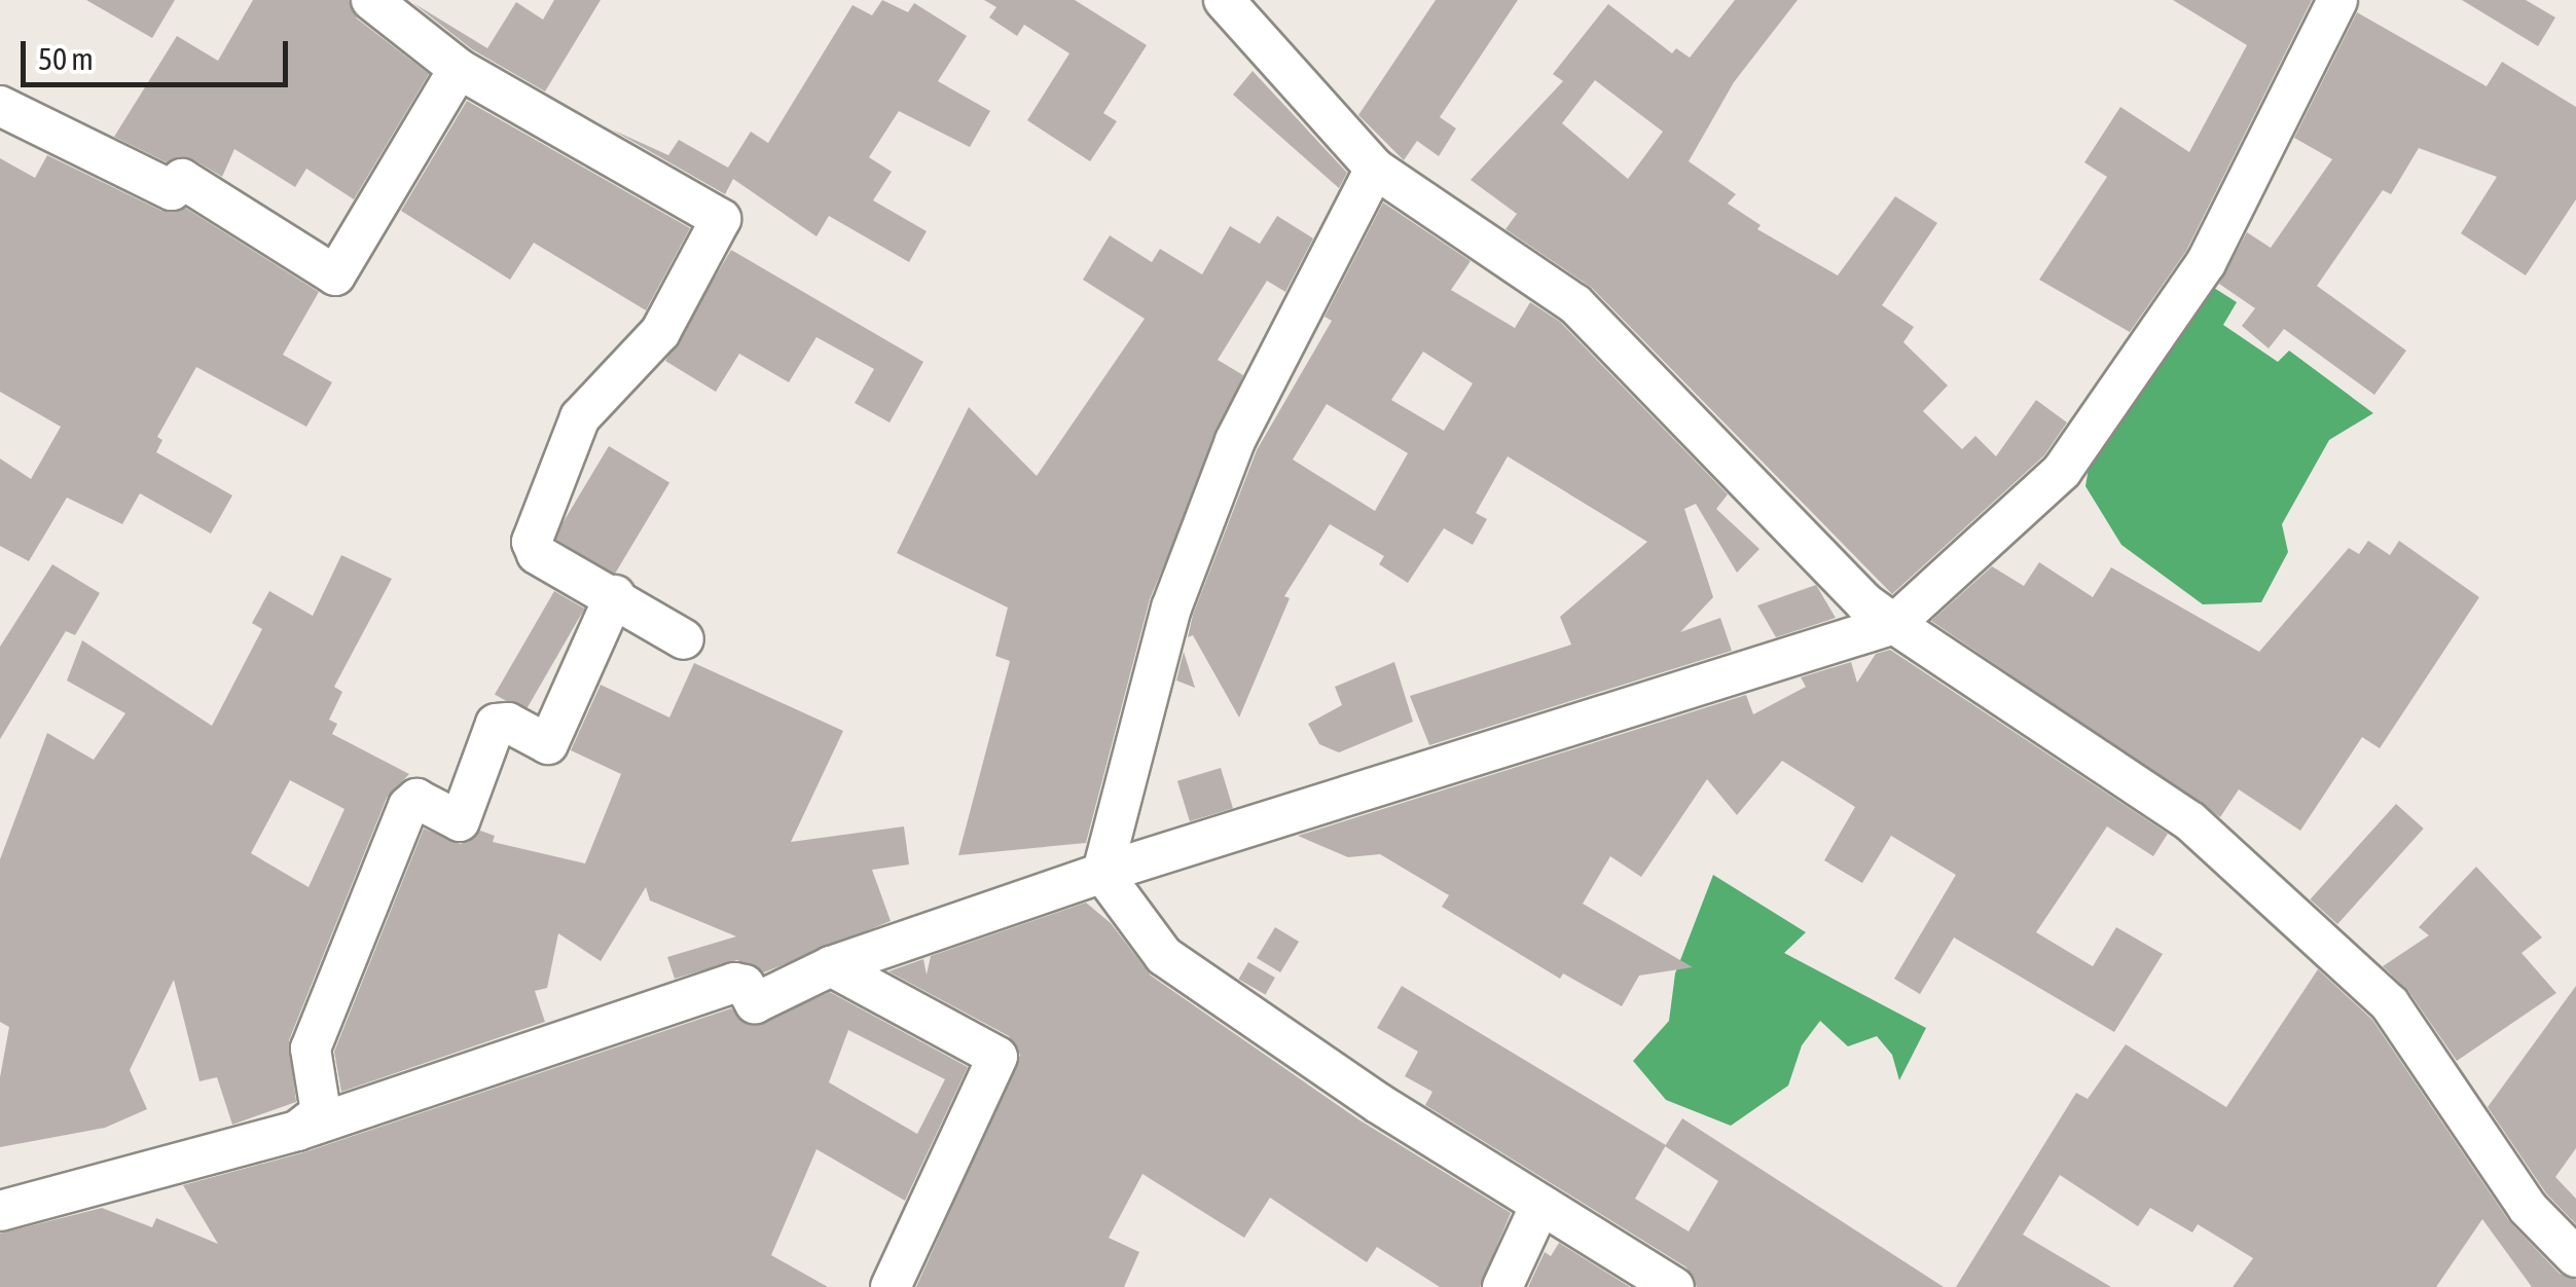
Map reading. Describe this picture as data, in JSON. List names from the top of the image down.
{
  "scale_bar": "50 m"
}
